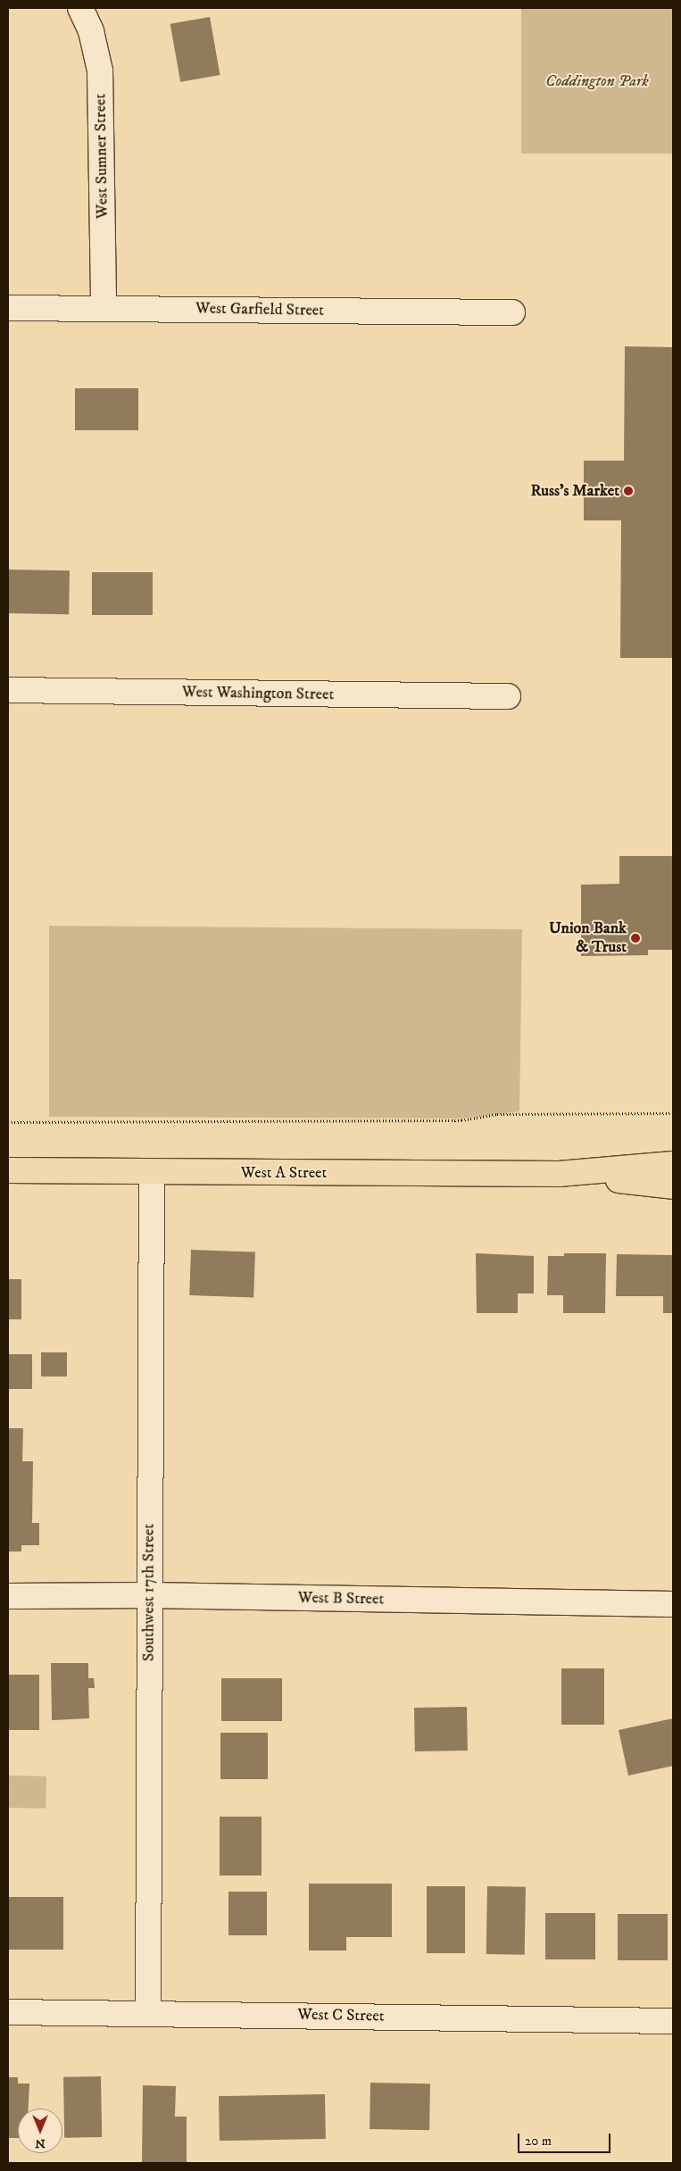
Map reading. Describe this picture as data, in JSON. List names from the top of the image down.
{
  "streets": {
    "main road": ["West A Street"],
    "street": [
      "West Sumner Street",
      "West Garfield Street",
      "West Washington Street",
      "Southwest 17th Street",
      "West B Street",
      "West C Street"
    ]
  },
  "crossings": [
    ["West Sumner Street", "West Garfield Street"],
    ["West A Street", "Southwest 17th Street"],
    ["Southwest 17th Street", "West B Street"],
    ["Southwest 17th Street", "West C Street"]
  ],
  "parks": ["Coddington Park"],
  "places": ["Russ's Market", "Union Bank & Trust"],
  "scale_bar": "20 m",
  "north": "bottom"
}
